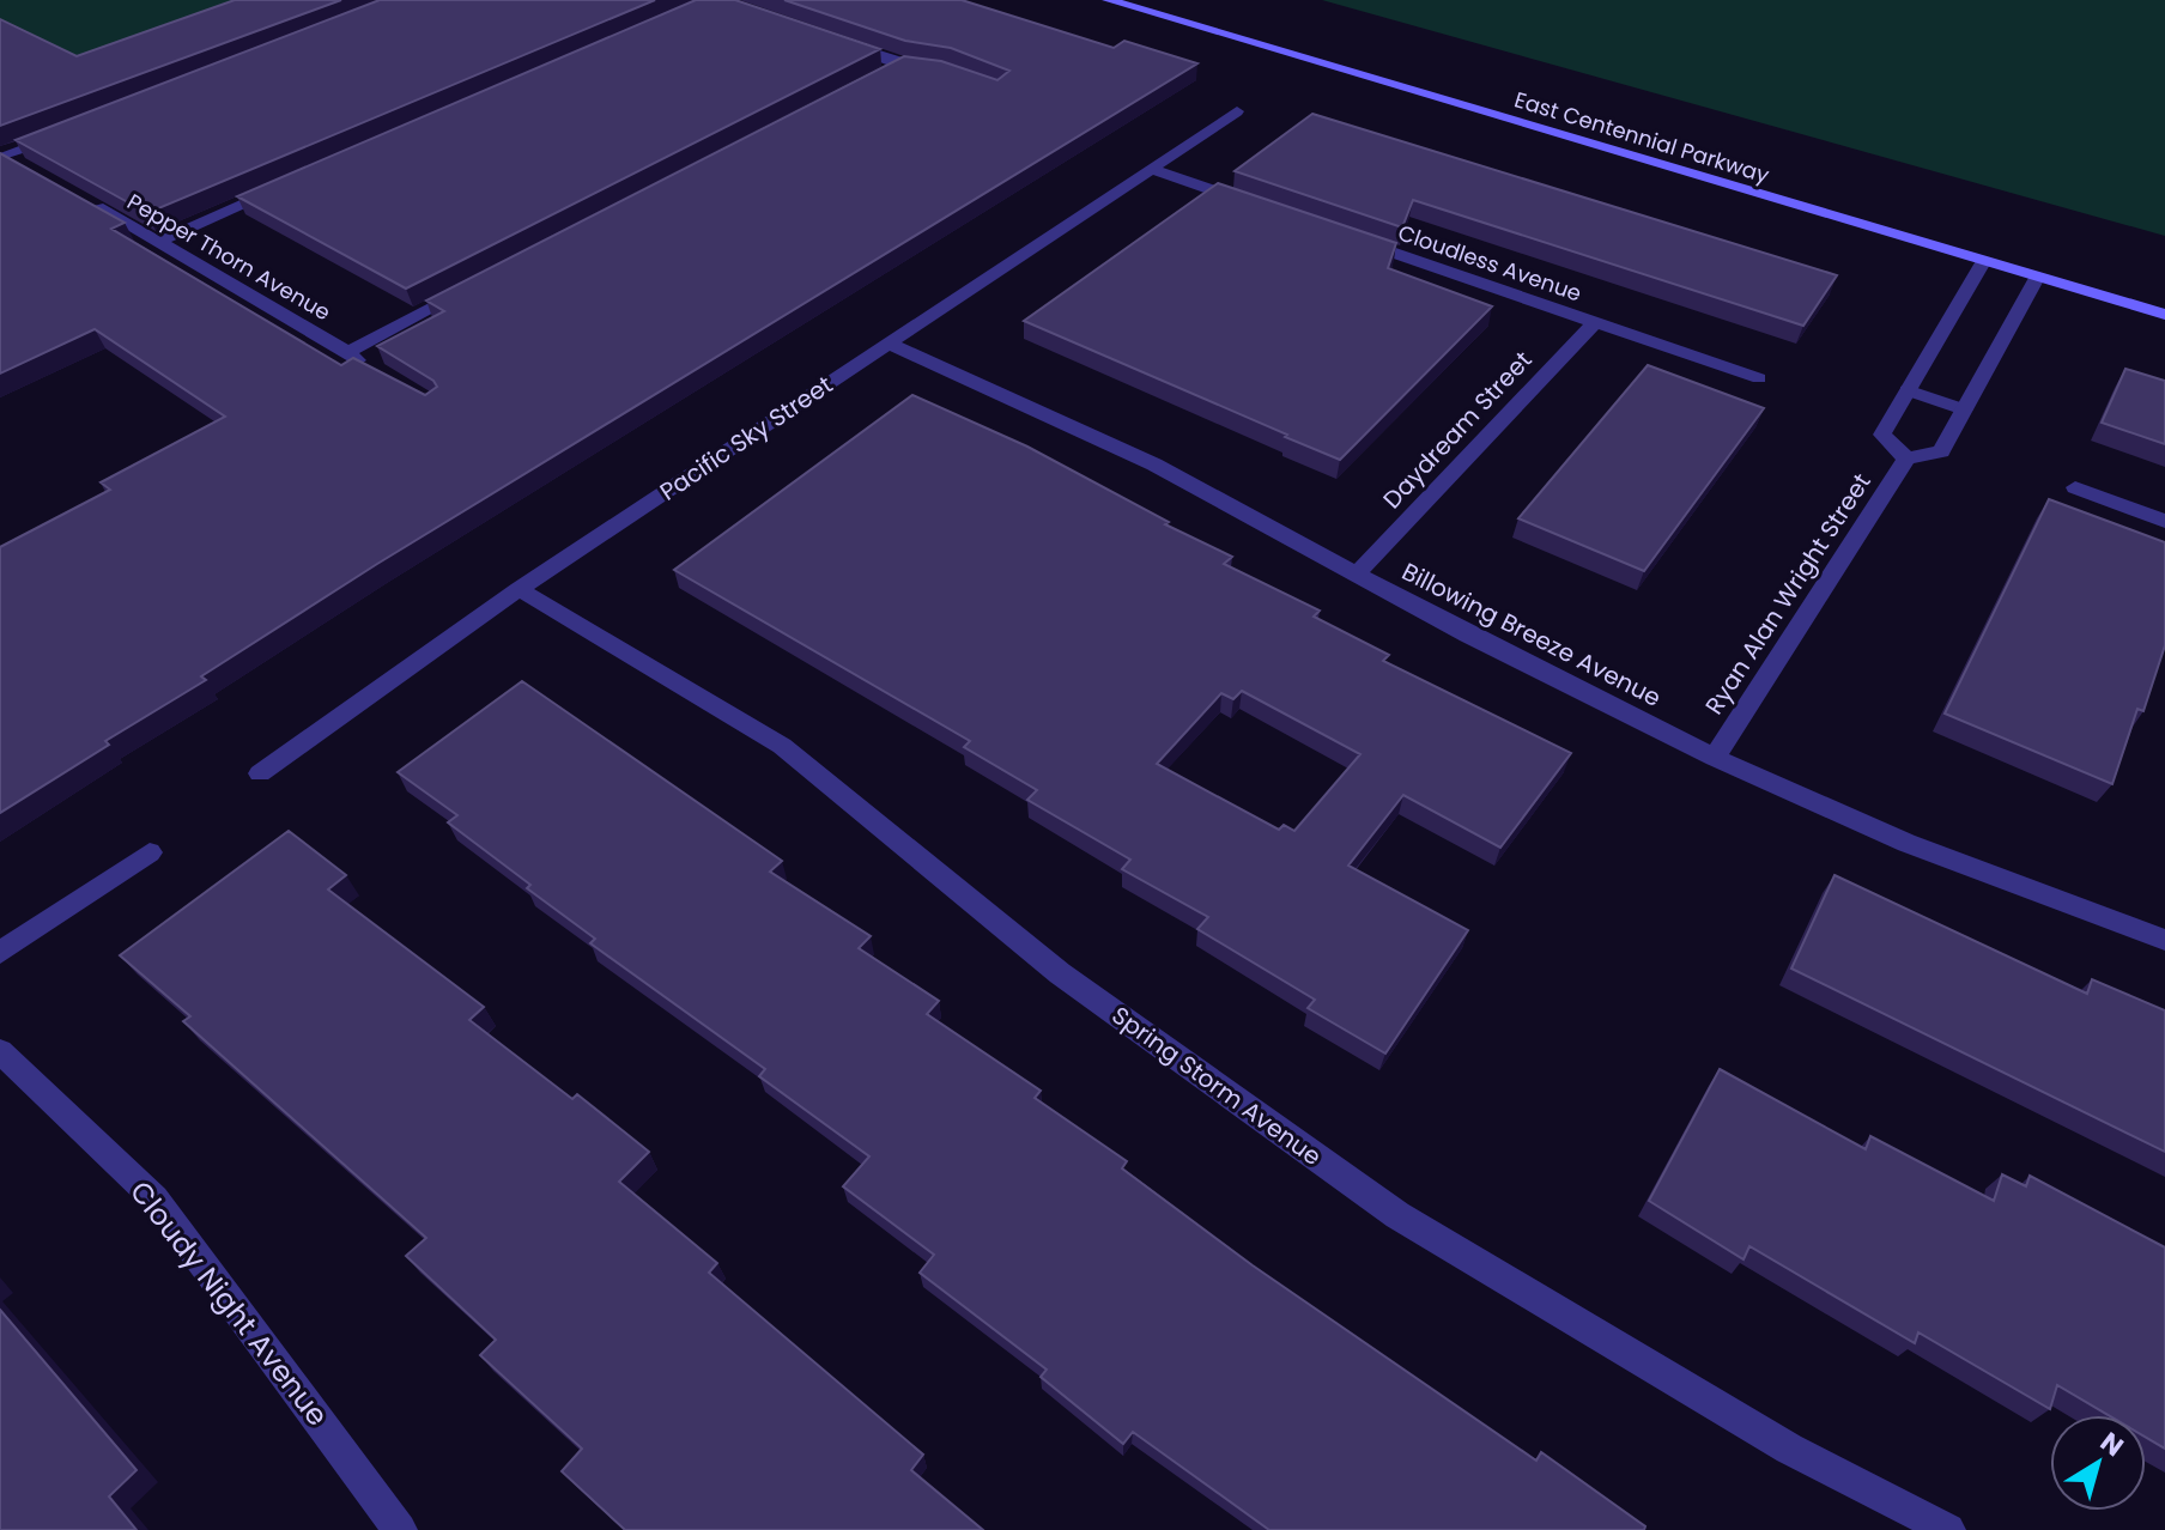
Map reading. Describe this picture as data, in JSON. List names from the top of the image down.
{
  "streets": {
    "main road": ["East Centennial Parkway"],
    "street": [
      "Pepper Thorn Avenue",
      "Cloudless Avenue",
      "Daydream Street",
      "Pacific Sky Street",
      "Ryan Alan Wright Street",
      "Billowing Breeze Avenue",
      "Spring Storm Avenue",
      "Cloudy Night Avenue"
    ]
  },
  "crossings": [
    ["Cloudless Avenue", "Daydream Street"],
    ["Daydream Street", "Billowing Breeze Avenue"],
    ["Pacific Sky Street", "Billowing Breeze Avenue"],
    ["Pacific Sky Street", "Spring Storm Avenue"],
    ["Ryan Alan Wright Street", "Billowing Breeze Avenue"]
  ],
  "north": "top right"
}
